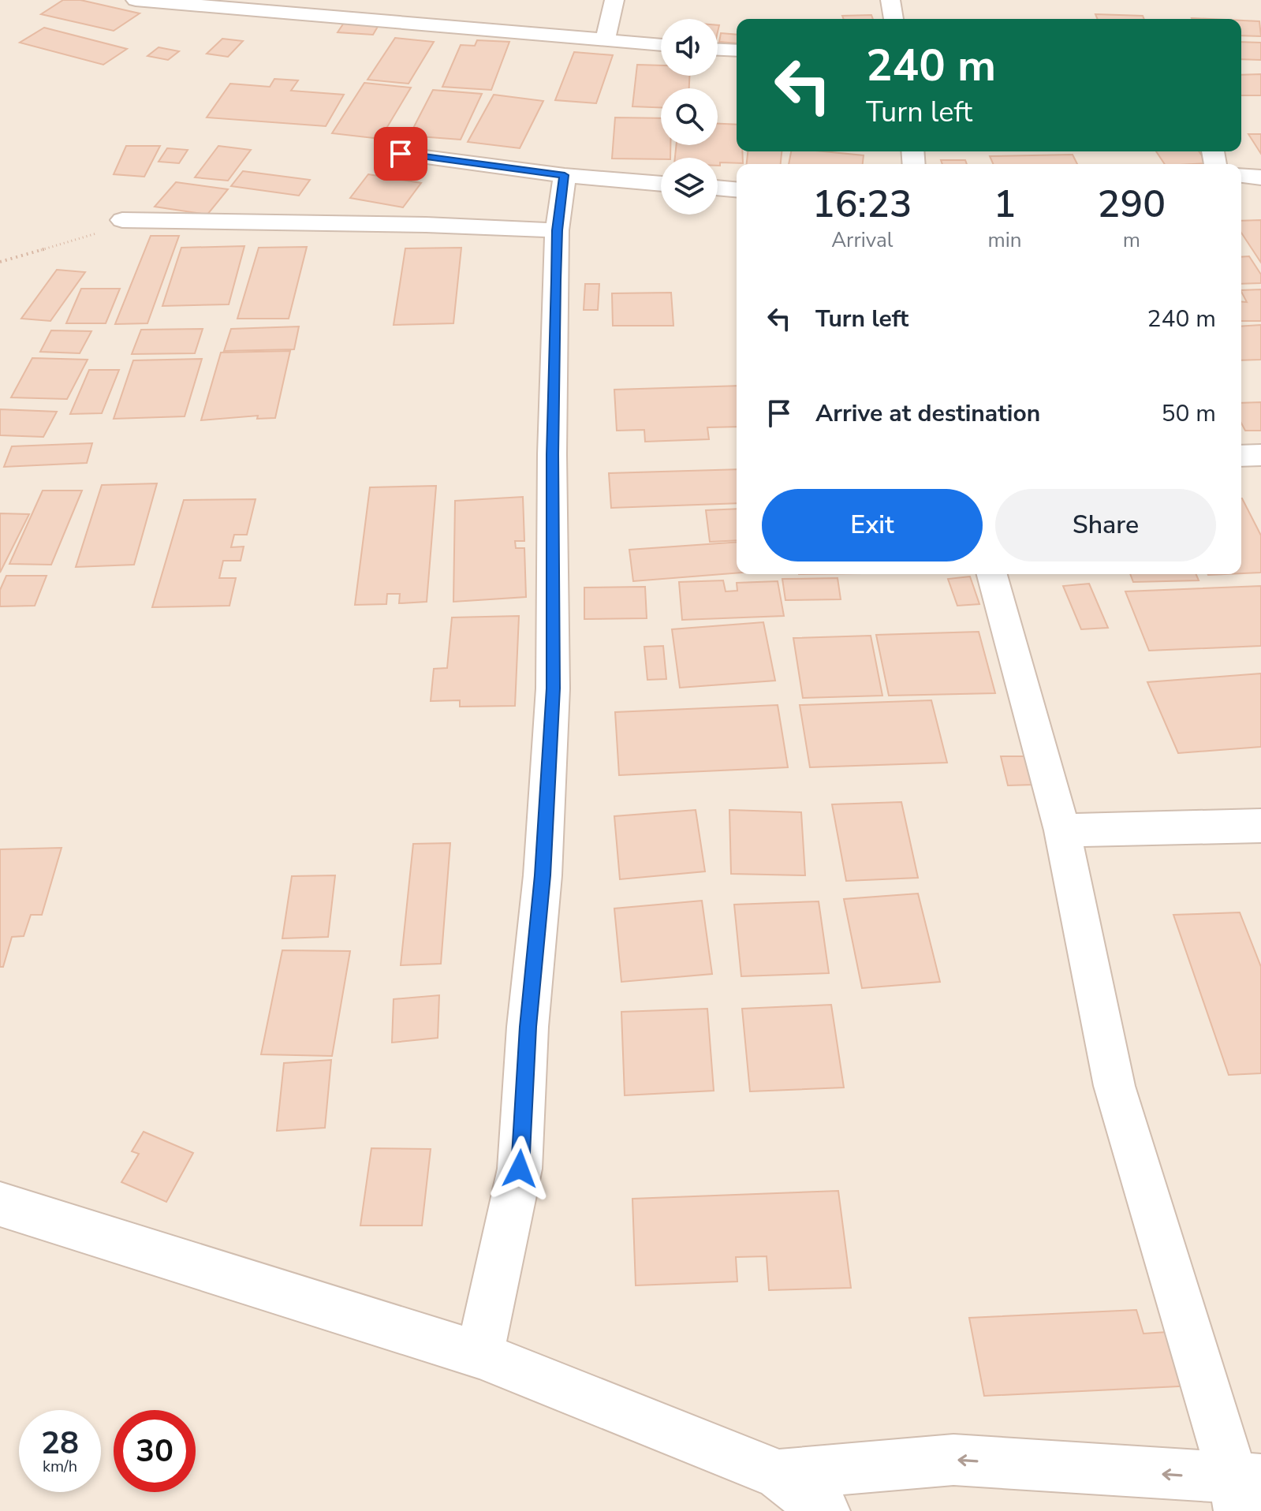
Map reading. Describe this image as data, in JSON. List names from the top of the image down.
{
  "page": {
    "turn": ["240 m", "Turn left"],
    "eta": [
      "16:23",
      "Arrival",
      "1",
      "min",
      "290",
      "m"
    ],
    "list": [
      {
        "name": "Turn left",
        "value": "240 m"
      },
      {
        "name": "Arrive at destination",
        "value": "50 m"
      }
    ],
    "buttons": ["Exit", "Share"],
    "speed": "28 km/h",
    "limit": "30"
  }
}
